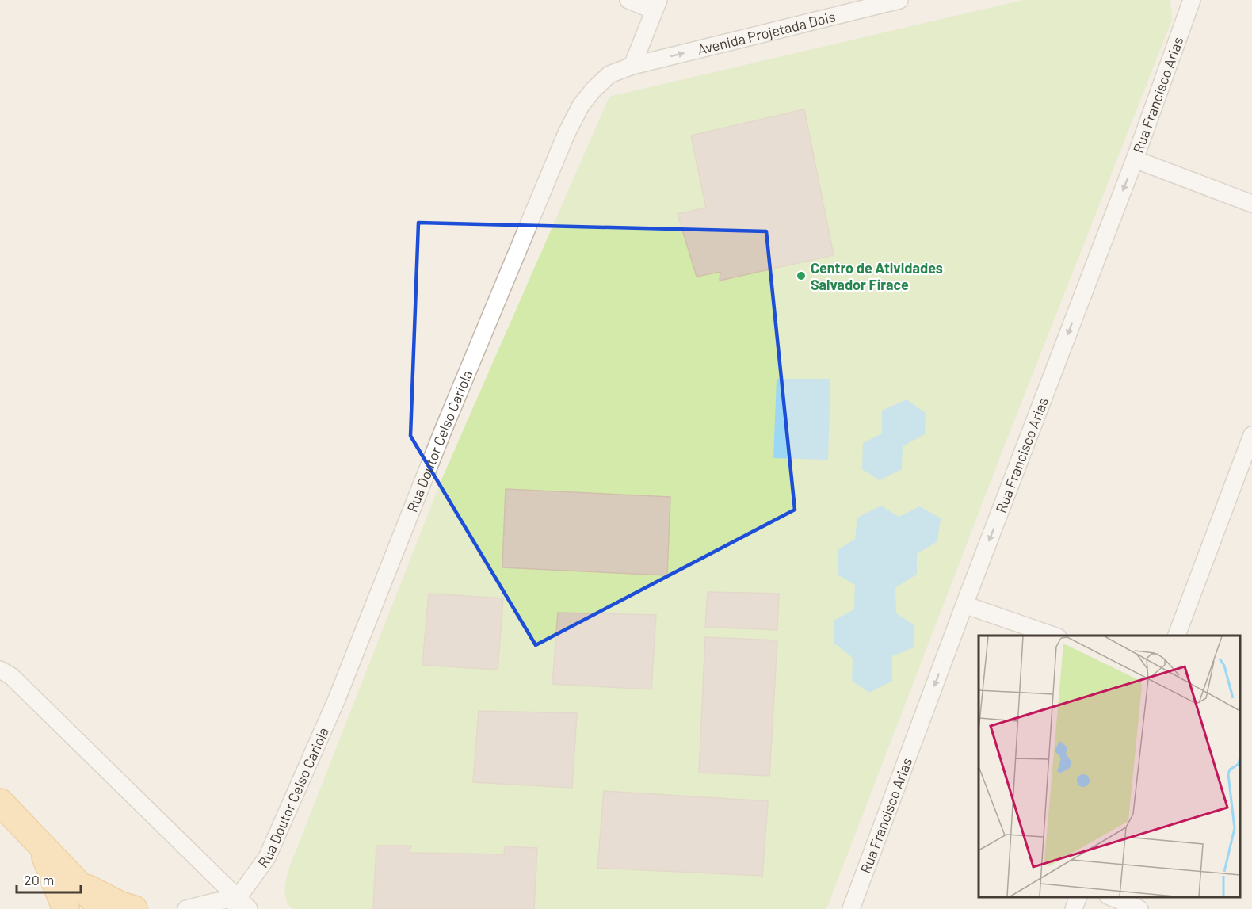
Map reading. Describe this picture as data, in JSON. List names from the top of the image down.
{
  "streets": {
    "street": ["Avenida Projetada Dois", "Rua Francisco Arias", "Rua Doutor Celso Cariola"]
  },
  "crossings": [
    ["Avenida Projetada Dois", "Rua Doutor Celso Cariola"]
  ],
  "one_way": ["Avenida Projetada Dois", "Rua Francisco Arias"],
  "places": ["Centro de Atividades Salvador Firace"],
  "scale_bar": "20 m"
}
